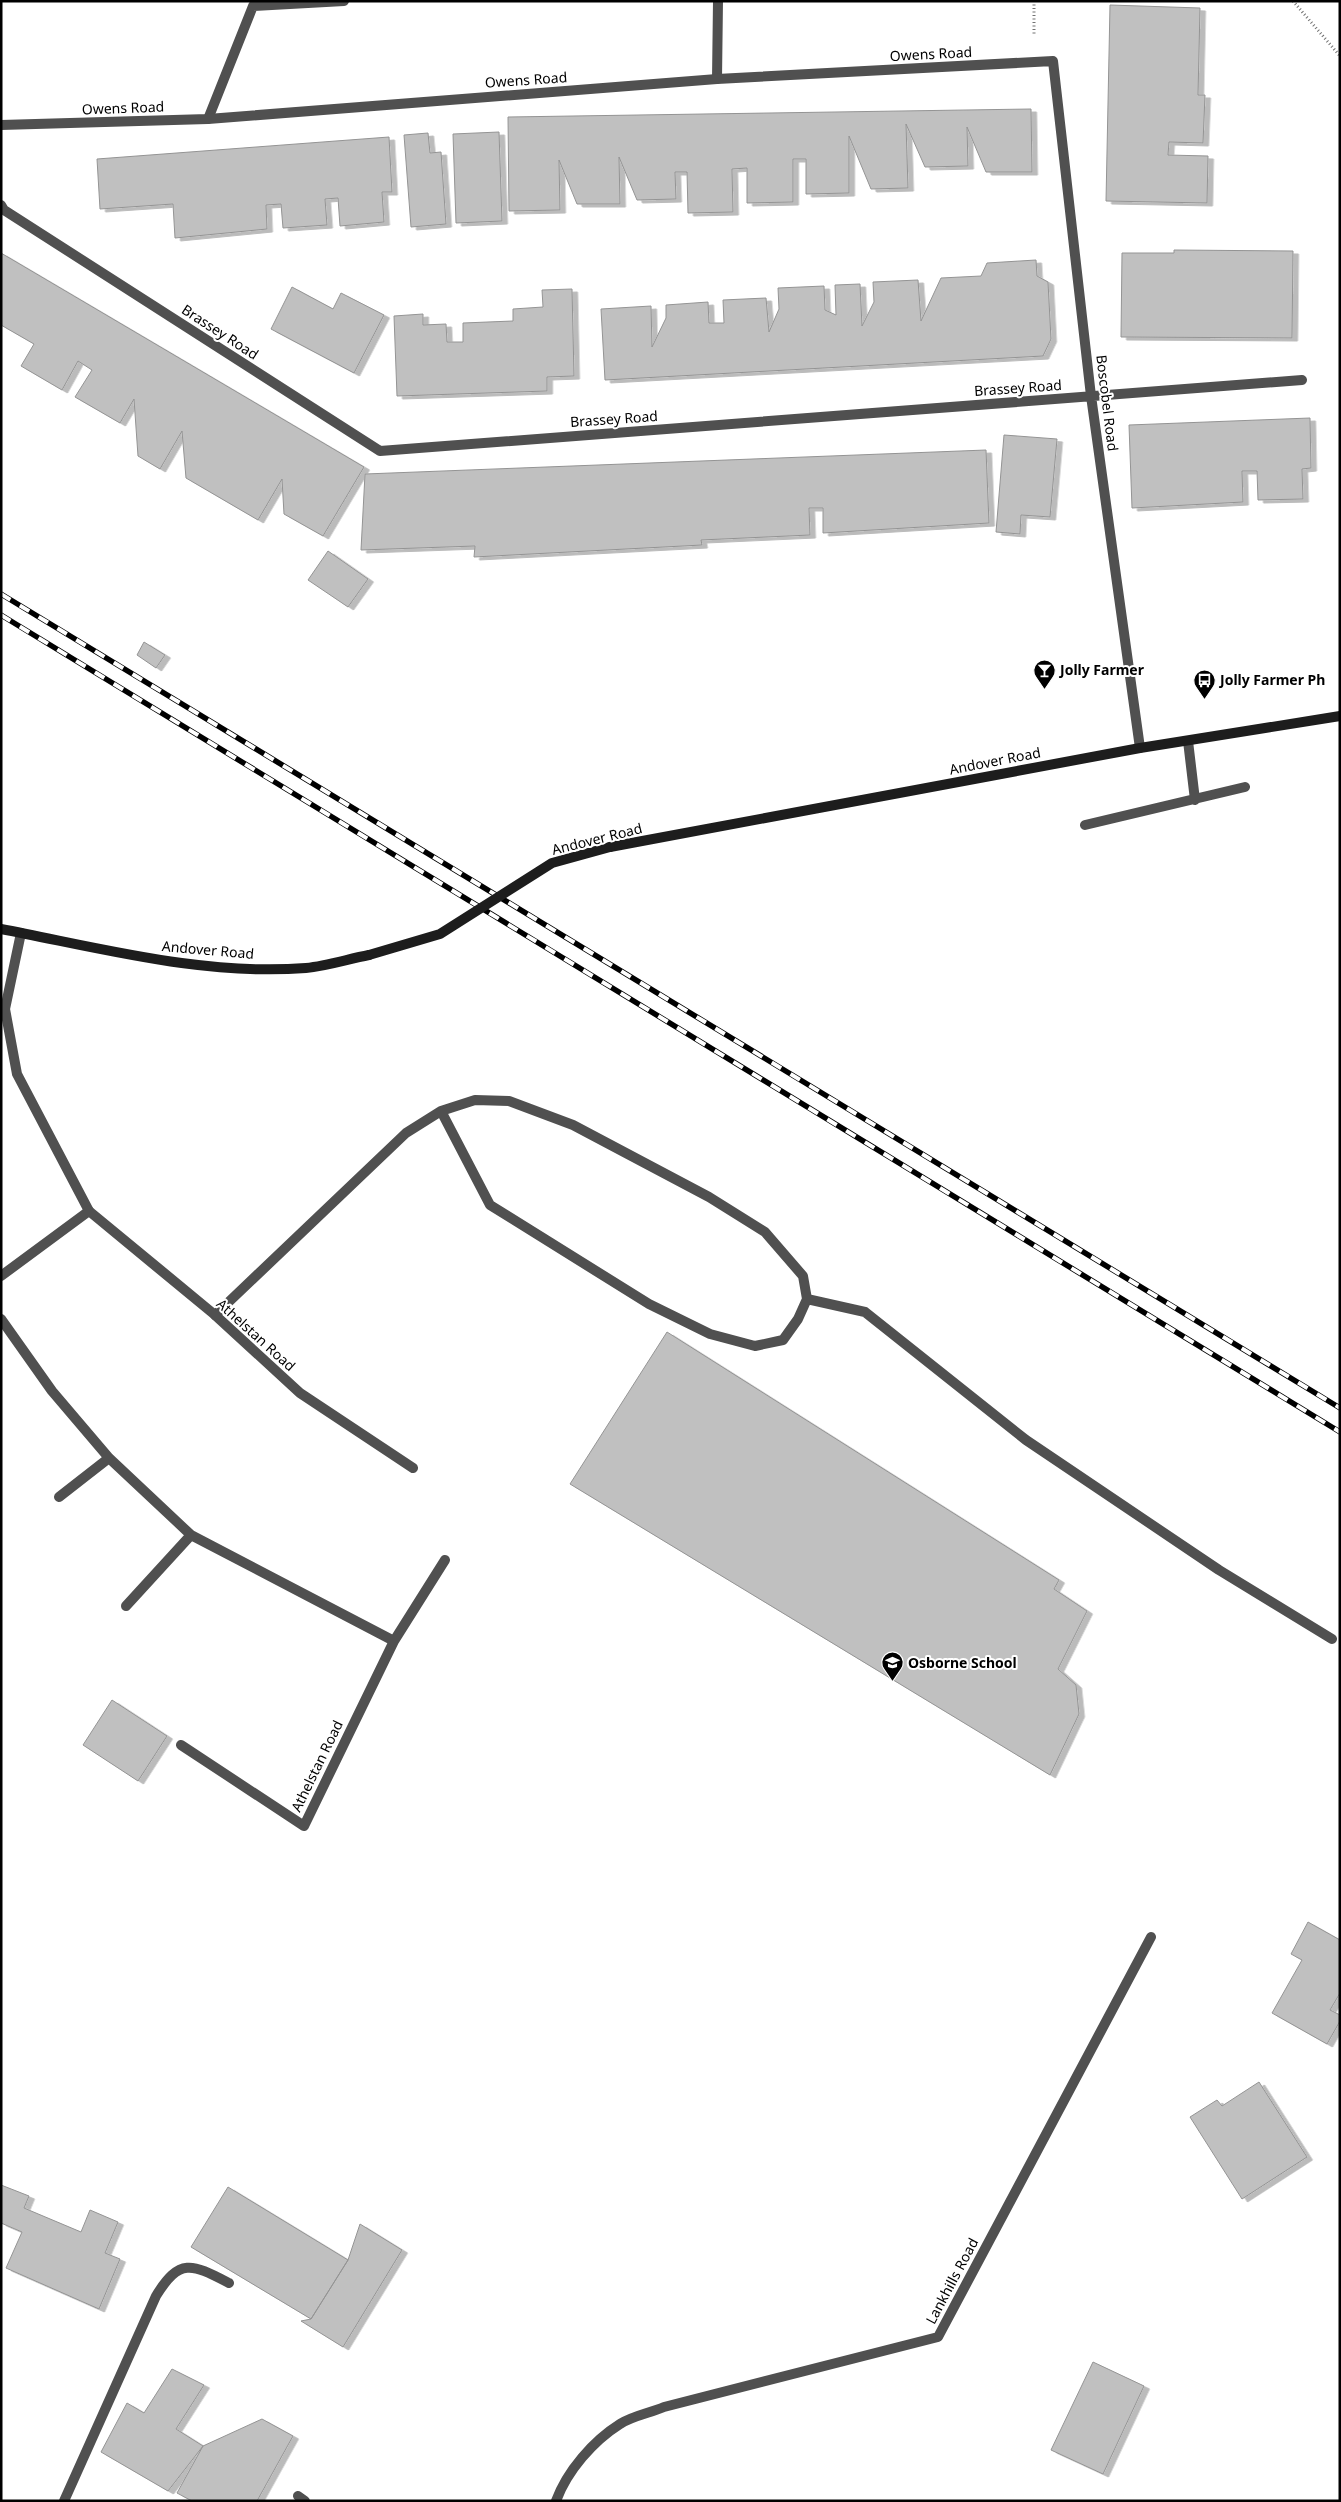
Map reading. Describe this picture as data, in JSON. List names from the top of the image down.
{
  "streets": {
    "main road": ["Andover Road"],
    "street": [
      "Owens Road",
      "Brassey Road",
      "Boscobel Road",
      "Athelstan Road",
      "Lankhills Road"
    ]
  },
  "crossings": [
    ["Owens Road", "Boscobel Road"],
    ["Brassey Road", "Boscobel Road"],
    ["Boscobel Road", "Andover Road"],
    ["Andover Road", "Athelstan Road"]
  ],
  "places": {
    "bar": ["Jolly Farmer"],
    "bus stop": ["Jolly Farmer Ph"],
    "school or university": ["Osborne School"]
  }
}
